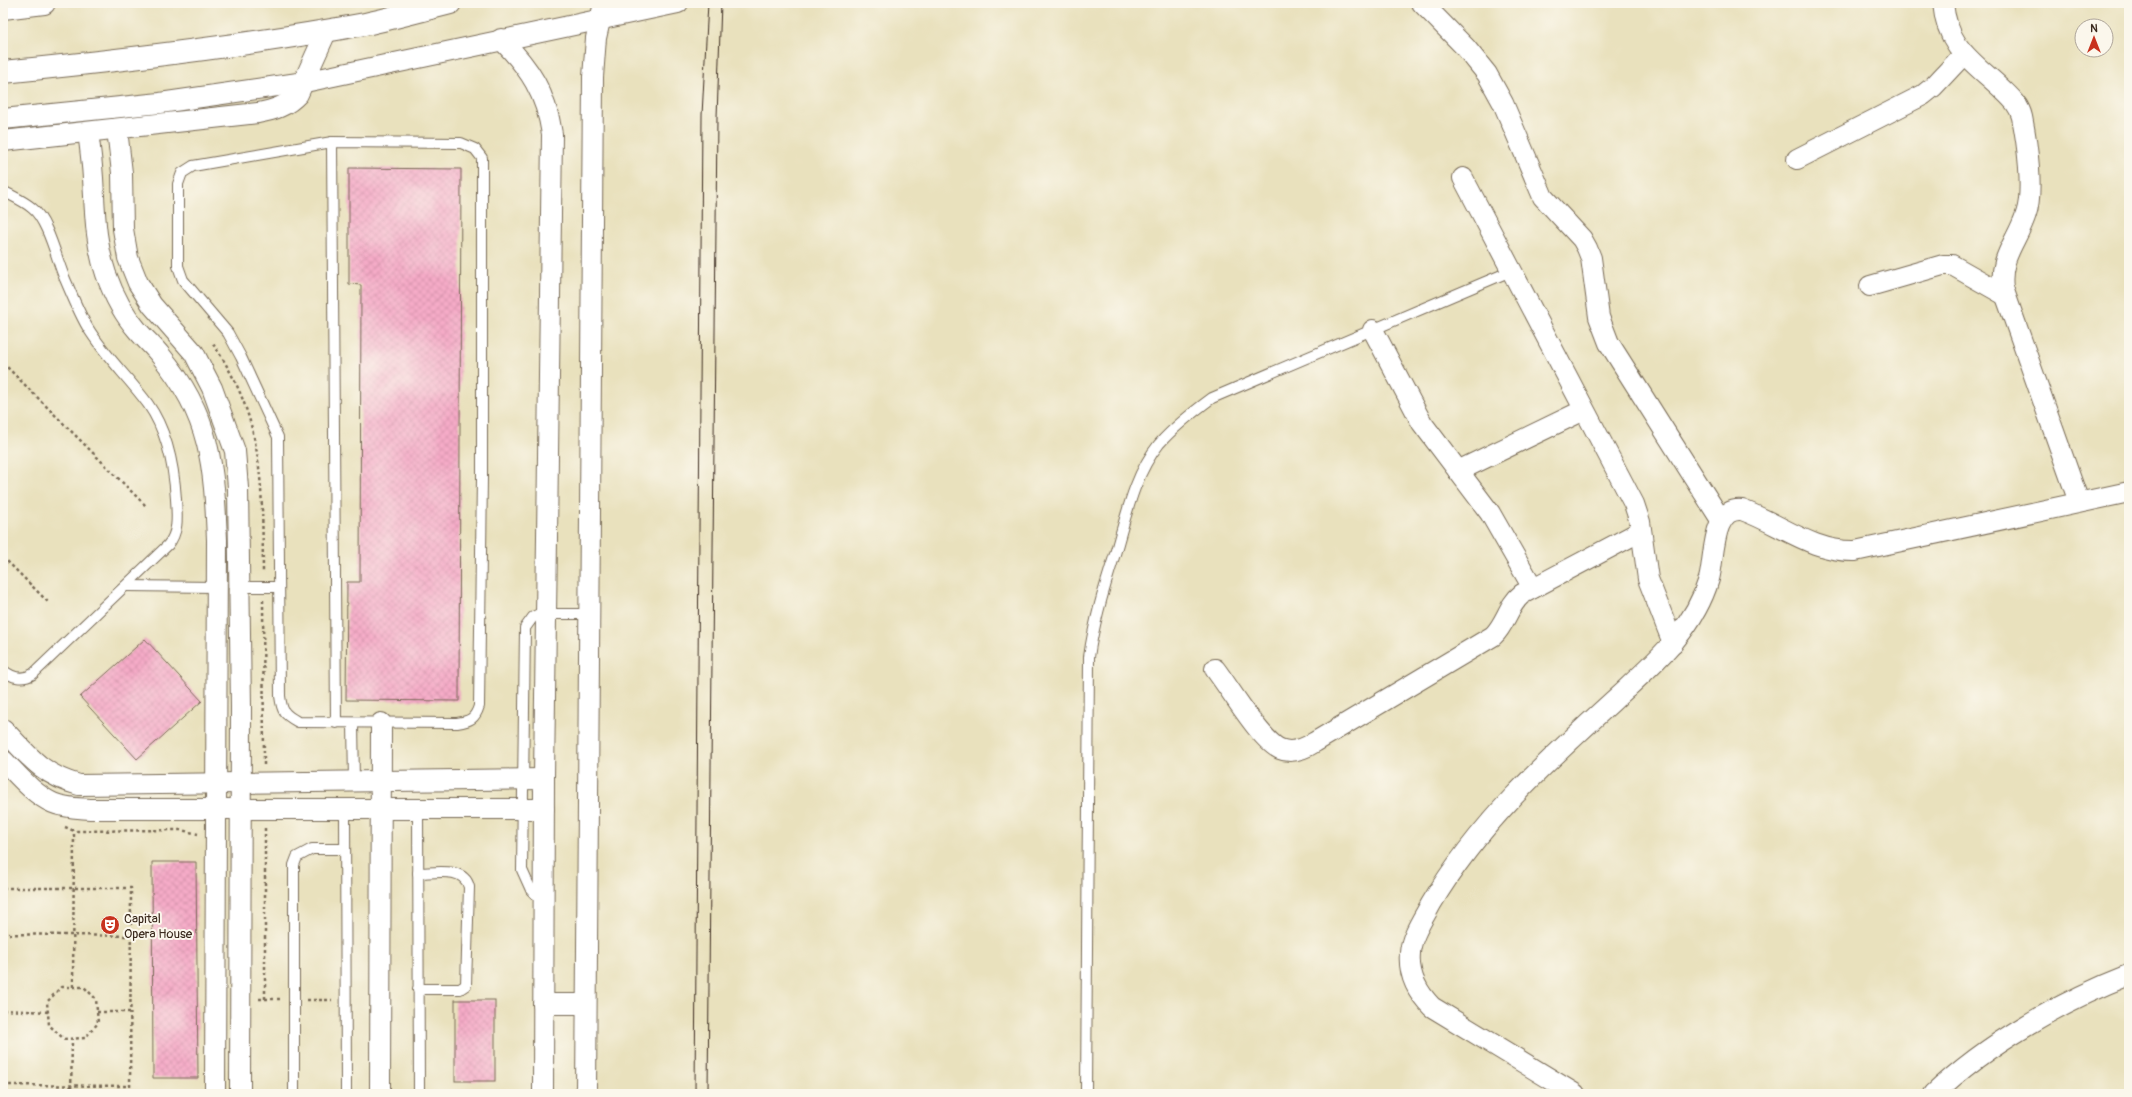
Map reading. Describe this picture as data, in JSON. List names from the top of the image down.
{
  "places": {
    "theatre": ["Capital Opera House"]
  },
  "north": "top"
}
